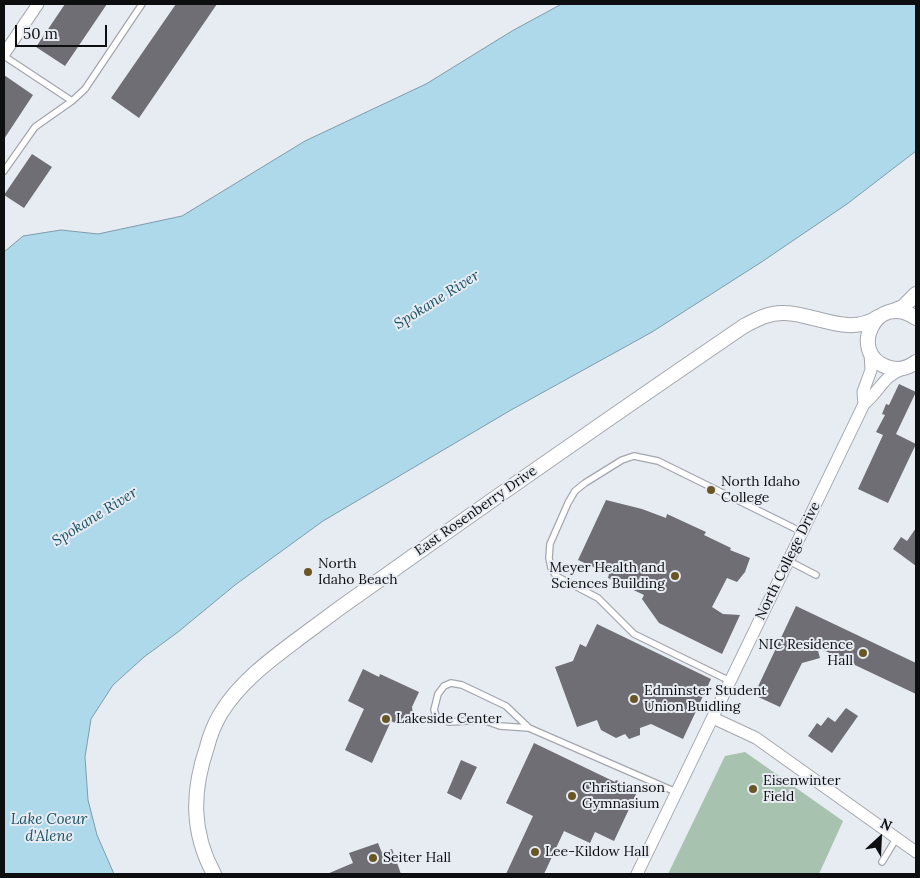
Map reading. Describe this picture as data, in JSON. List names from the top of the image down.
{
  "streets": {
    "street": ["East Rosenberry Drive", "North College Drive"]
  },
  "water": ["Spokane River", "Lake Coeur d'Alene"],
  "places": [
    "North Idaho College",
    "North Idaho Beach",
    "Meyer Health and Sciences Building",
    "NIC Residence Hall",
    "Edminster Student Union Buidling",
    "Lakeside Center",
    "Eisenwinter Field",
    "Christianson Gymnasium",
    "Lee-Kildow Hall",
    "Seiter Hall"
  ],
  "scale_bar": "50 m",
  "north": "top right"
}
